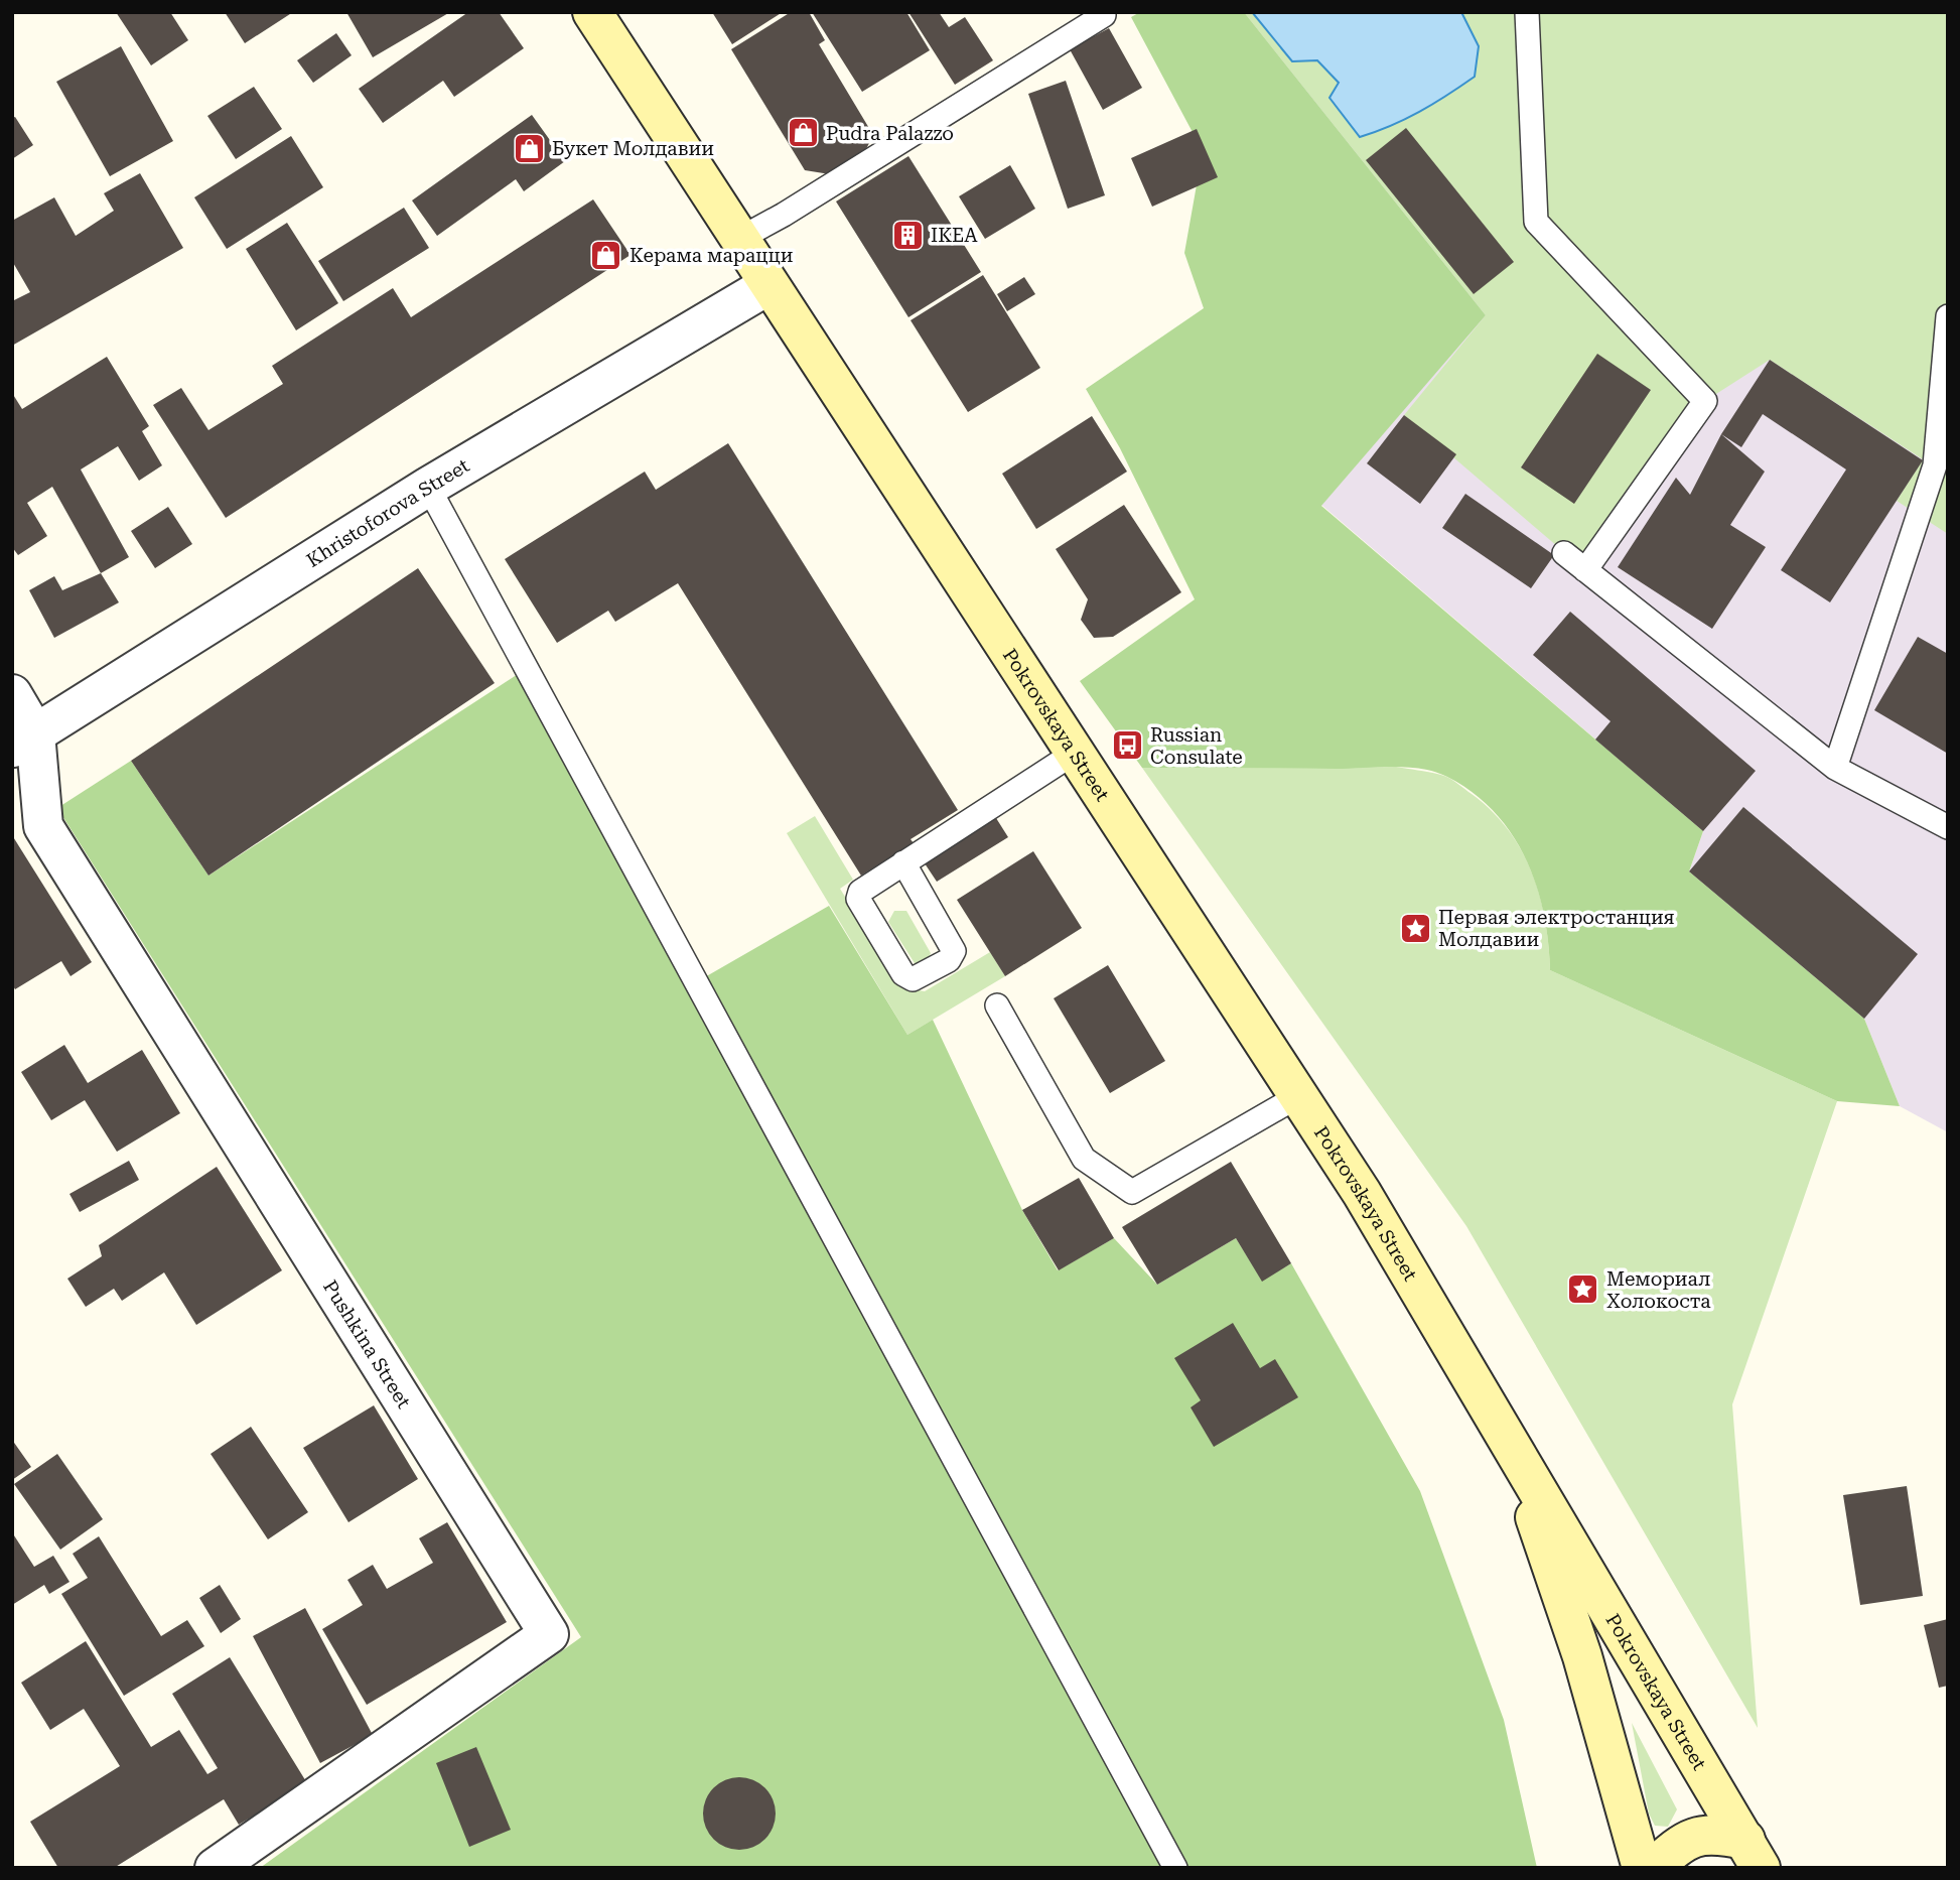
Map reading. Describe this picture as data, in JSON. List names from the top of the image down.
{
  "streets": {
    "main road": ["Pokrovskaya Street"],
    "street": ["Khristoforova Street", "Pushkina Street"]
  },
  "crossings": [
    ["Khristoforova Street", "Pokrovskaya Street"],
    ["Khristoforova Street", "Pushkina Street"]
  ],
  "places": {
    "shop": ["Pudra Palazzo", "Букет Молдавии", "Керама марацци"],
    "building": ["IKEA"],
    "bus stop": ["Russian Consulate"],
    "place": ["Первая электростанция Молдавии", "Мемориал Холокоста"]
  }
}
